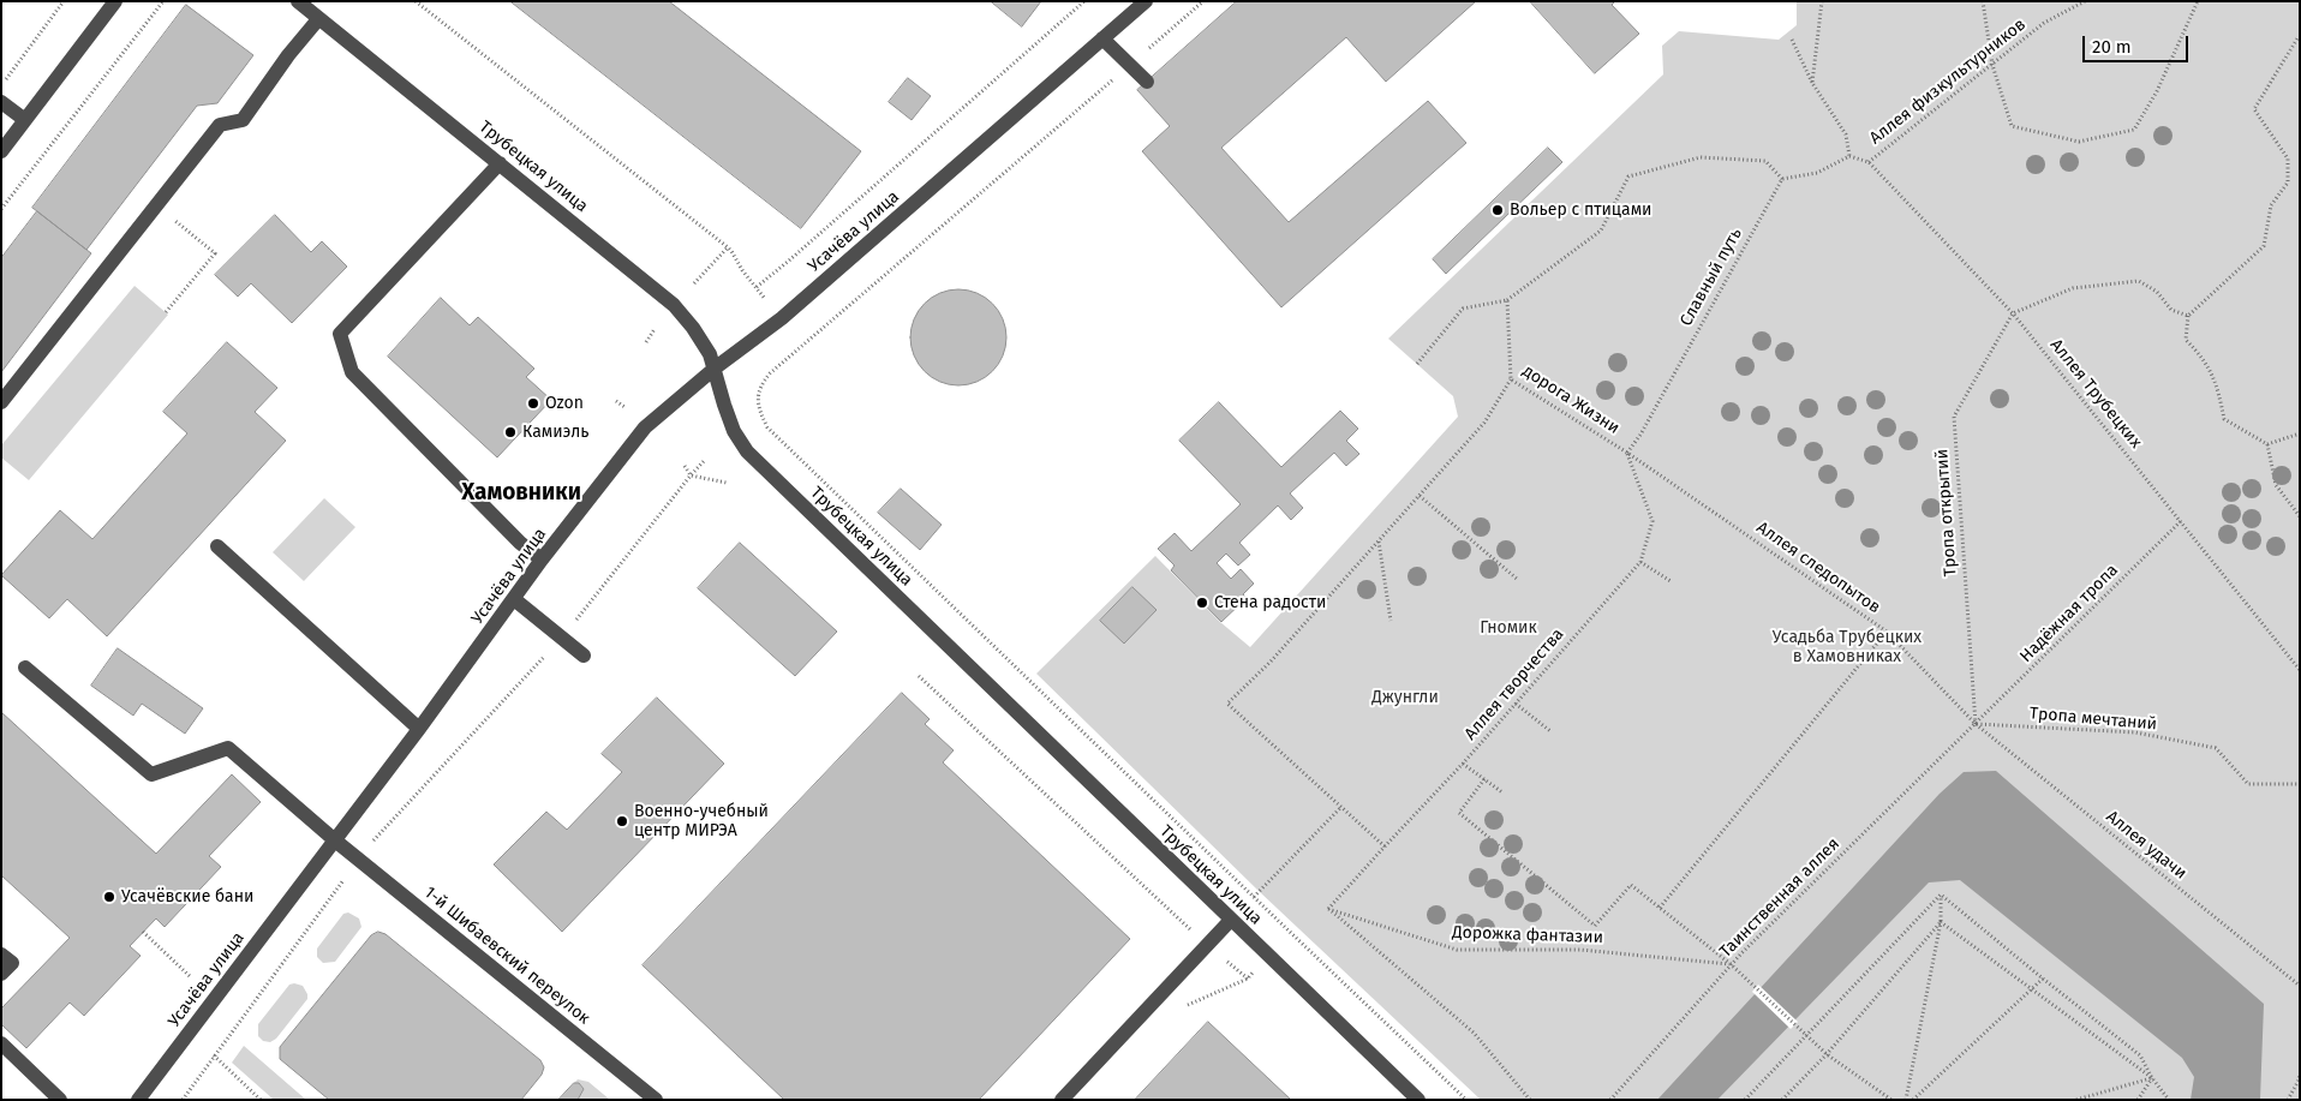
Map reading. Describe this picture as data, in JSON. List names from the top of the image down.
{
  "streets": {
    "street": ["Трубецкая улица", "Усачёва улица", "1-й Шибаевский переулок"],
    "path": [
      "Аллея физкультурников",
      "Славный путь",
      "Аллея Трубецких",
      "дорога Жизни",
      "Тропа открытий",
      "Аллея следопытов",
      "Надёжная тропа",
      "Аллея творчества",
      "Тропа мечтаний",
      "Аллея удачи",
      "Таинственная аллея",
      "Дорожка фантазии"
    ]
  },
  "crossings": [
    ["Аллея физкультурников", "Аллея Трубецких"],
    ["Трубецкая улица", "Усачёва улица"],
    ["Усачёва улица", "1-й Шибаевский переулок"],
    ["Славный путь", "дорога Жизни"],
    ["Славный путь", "Аллея следопытов"],
    ["Славный путь", "Аллея творчества"],
    ["Аллея Трубецких", "Тропа открытий"],
    ["Аллея Трубецких", "Надёжная тропа"],
    ["дорога Жизни", "Аллея следопытов"],
    ["дорога Жизни", "Аллея творчества"],
    ["Тропа открытий", "Аллея следопытов"],
    ["Тропа открытий", "Надёжная тропа"],
    ["Тропа открытий", "Тропа мечтаний"],
    ["Тропа открытий", "Аллея удачи"],
    ["Тропа открытий", "Таинственная аллея"],
    ["Аллея следопытов", "Надёжная тропа"],
    ["Аллея следопытов", "Аллея творчества"],
    ["Аллея следопытов", "Тропа мечтаний"],
    ["Аллея следопытов", "Аллея удачи"],
    ["Аллея следопытов", "Таинственная аллея"],
    ["Надёжная тропа", "Тропа мечтаний"],
    ["Надёжная тропа", "Аллея удачи"],
    ["Надёжная тропа", "Таинственная аллея"],
    ["Аллея творчества", "Дорожка фантазии"],
    ["Тропа мечтаний", "Аллея удачи"],
    ["Тропа мечтаний", "Таинственная аллея"],
    ["Аллея удачи", "Таинственная аллея"],
    ["Таинственная аллея", "Дорожка фантазии"]
  ],
  "districts": ["Хамовники"],
  "parks": ["Гномик", "Усадьба Трубецких в Хамовниках", "Джунгли"],
  "places": [
    "Вольер с птицами",
    "Ozon",
    "Камиэль",
    "Стена радости",
    "Военно-учебный центр МИРЭА",
    "Усачёвские бани"
  ],
  "scale_bar": "20 m"
}
